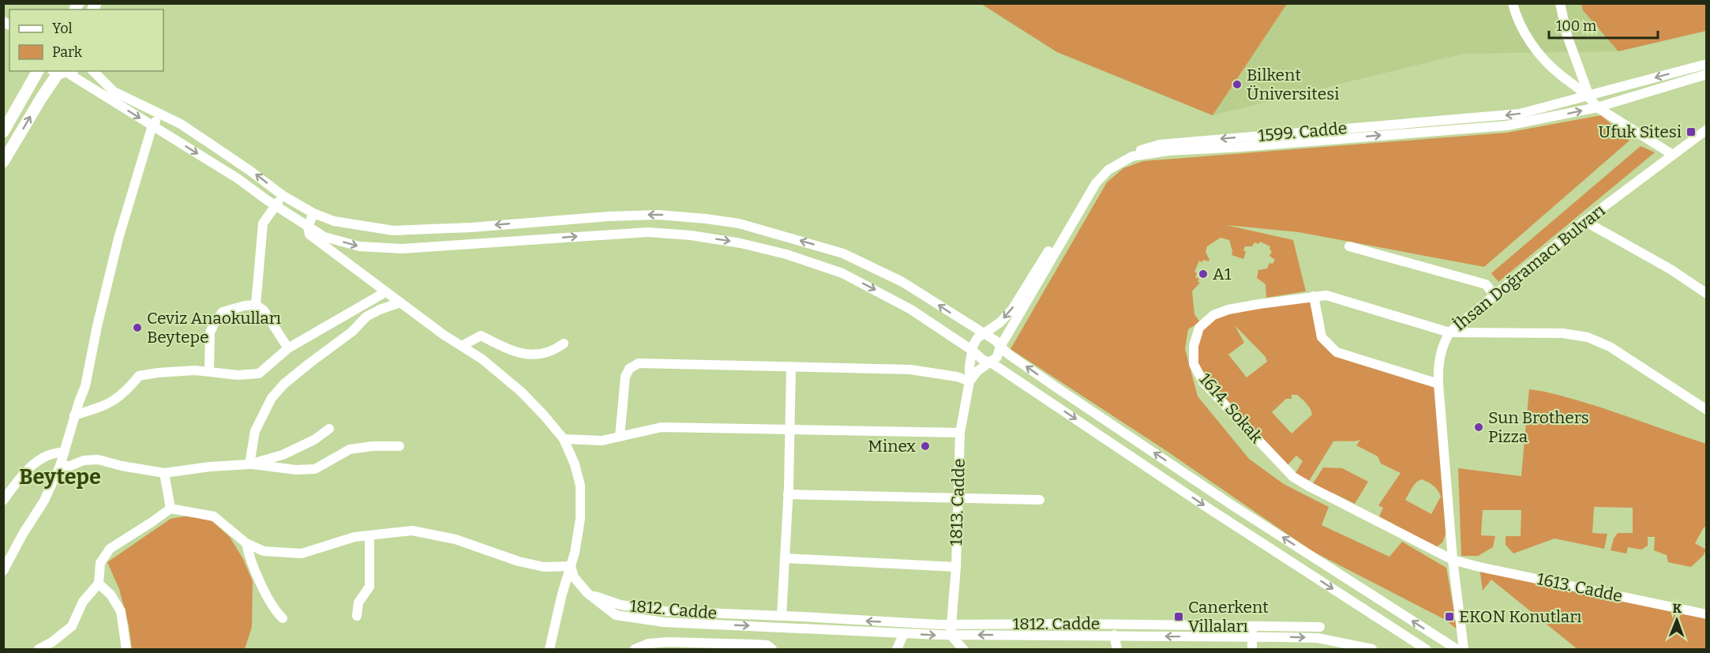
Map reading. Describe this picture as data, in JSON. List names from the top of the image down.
{
  "streets": {
    "street": [
      "1599. Cadde",
      "İhsan Doğramacı Bulvarı",
      "1614. Sokak",
      "1813. Cadde",
      "1613. Cadde",
      "1812. Cadde"
    ]
  },
  "crossings": [
    ["1599. Cadde", "1813. Cadde"],
    ["İhsan Doğramacı Bulvarı", "1614. Sokak"],
    ["İhsan Doğramacı Bulvarı", "1613. Cadde"],
    ["1614. Sokak", "1613. Cadde"],
    ["1813. Cadde", "1812. Cadde"]
  ],
  "districts": ["Beytepe"],
  "places": {
    "other": [
      "Bilkent Üniversitesi",
      "A1",
      "Ceviz Anaokulları Beytepe",
      "Sun Brothers Pizza",
      "Minex"
    ],
    "transit": ["Ufuk Sitesi", "Canerkent Villaları", "EKON Konutları"]
  },
  "legend": ["Yol", "Park"],
  "scale_bar": "100 m",
  "north": "top"
}
